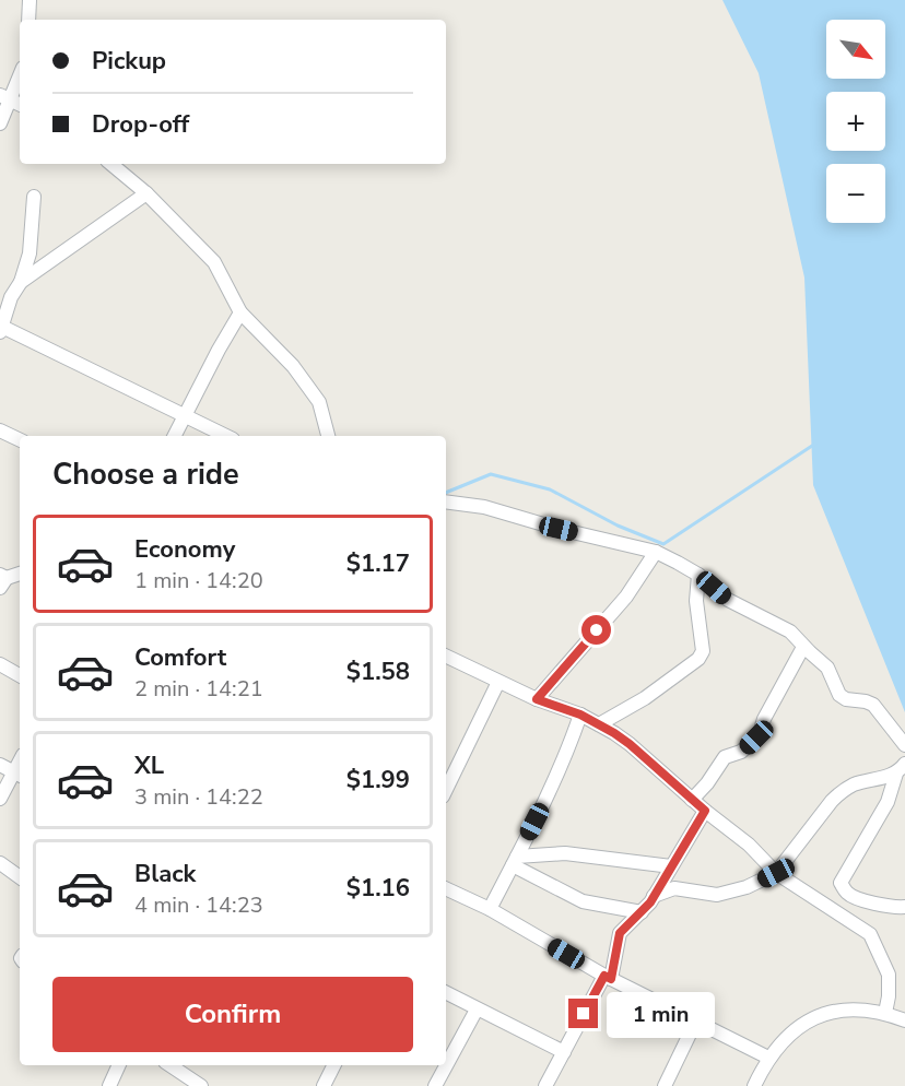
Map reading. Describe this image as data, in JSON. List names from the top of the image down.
{
  "north": "bottom right",
  "page": {
    "map_buttons": ["+", "−"],
    "banner": ["Pickup", "Drop-off"],
    "heading": "Choose a ride",
    "list": [
      {
        "name": "Economy",
        "note": "1 min · 14:20",
        "value": "$1.17"
      },
      {
        "name": "Comfort",
        "note": "2 min · 14:21",
        "value": "$1.58"
      },
      {
        "name": "XL",
        "note": "3 min · 14:22",
        "value": "$1.99"
      },
      {
        "name": "Black",
        "note": "4 min · 14:23",
        "value": "$1.16"
      }
    ],
    "buttons": "Confirm",
    "bubble": "1 min"
  }
}
